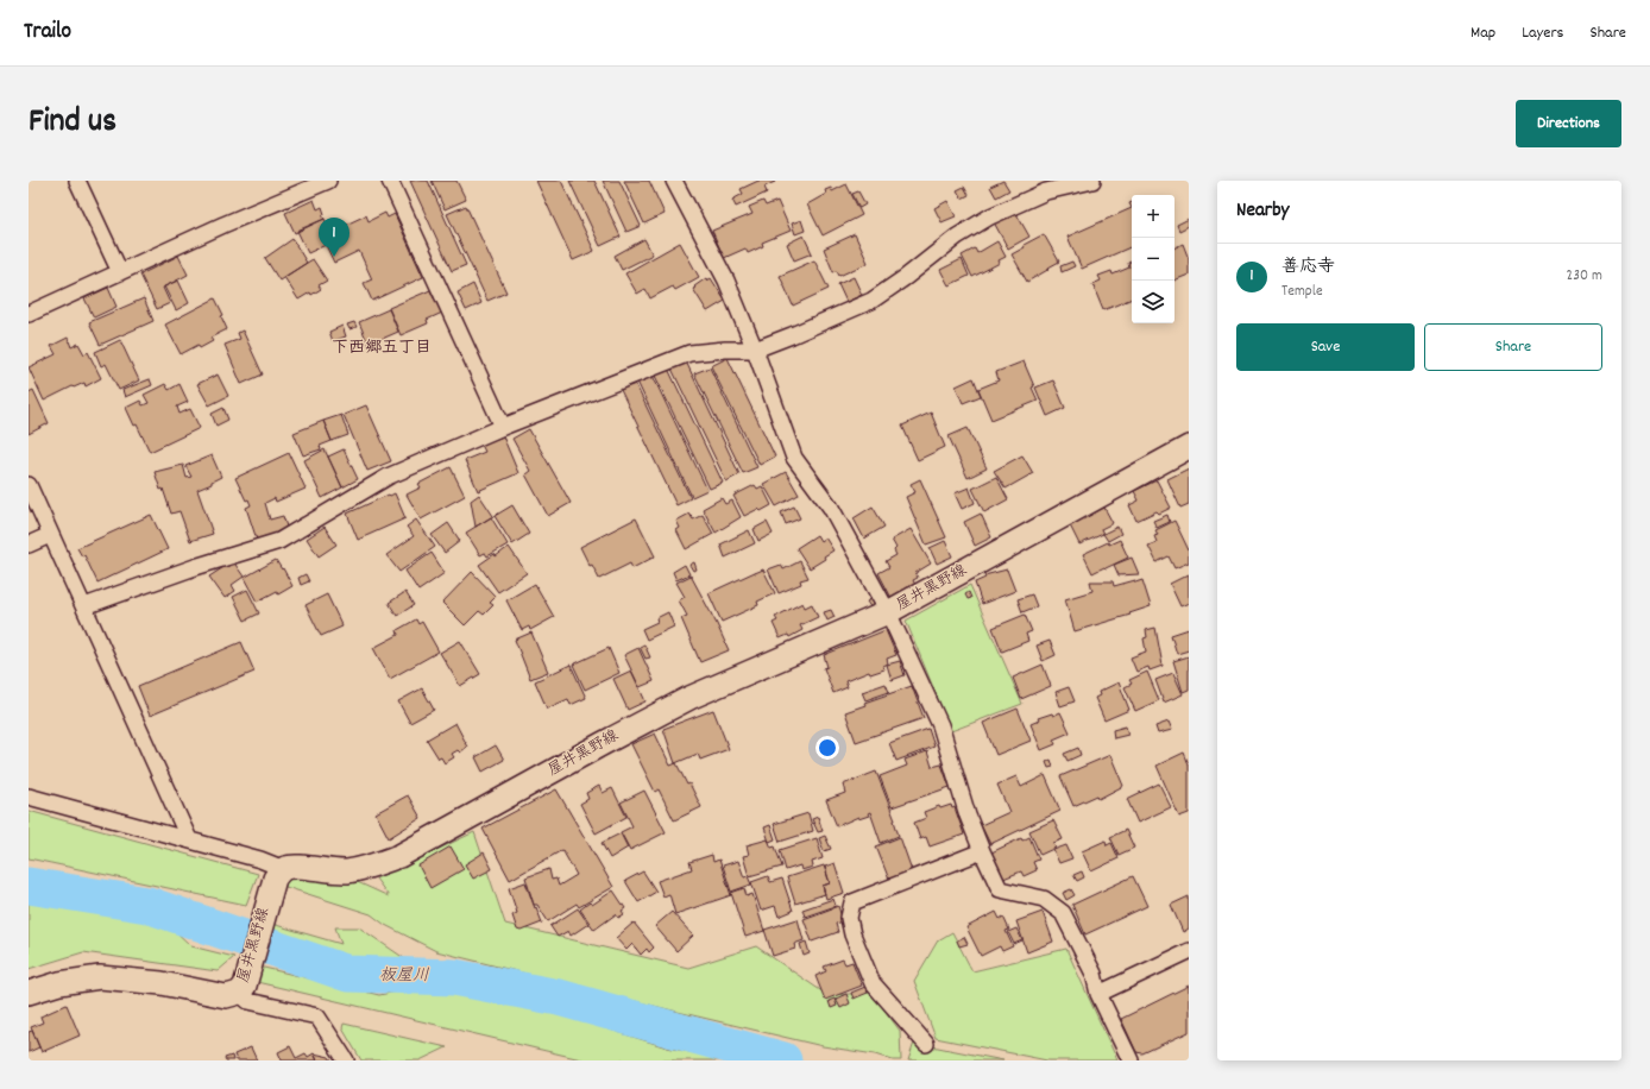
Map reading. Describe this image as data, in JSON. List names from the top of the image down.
{
  "streets": {
    "main road": ["屋井黒野線"]
  },
  "districts": ["下西郷五丁目"],
  "water": ["板屋川"],
  "page": {
    "header": "Trailo",
    "nav": ["Map", "Layers", "Share"],
    "title": "Find us",
    "buttons": [
      "Directions",
      ["Save", "Share"]
    ],
    "heading": "Nearby",
    "map_buttons": ["+", "−"],
    "pins": "1",
    "list": [
      {
        "mark": "1",
        "name": "善応寺",
        "note": "Temple",
        "value": "230 m"
      }
    ]
  }
}
